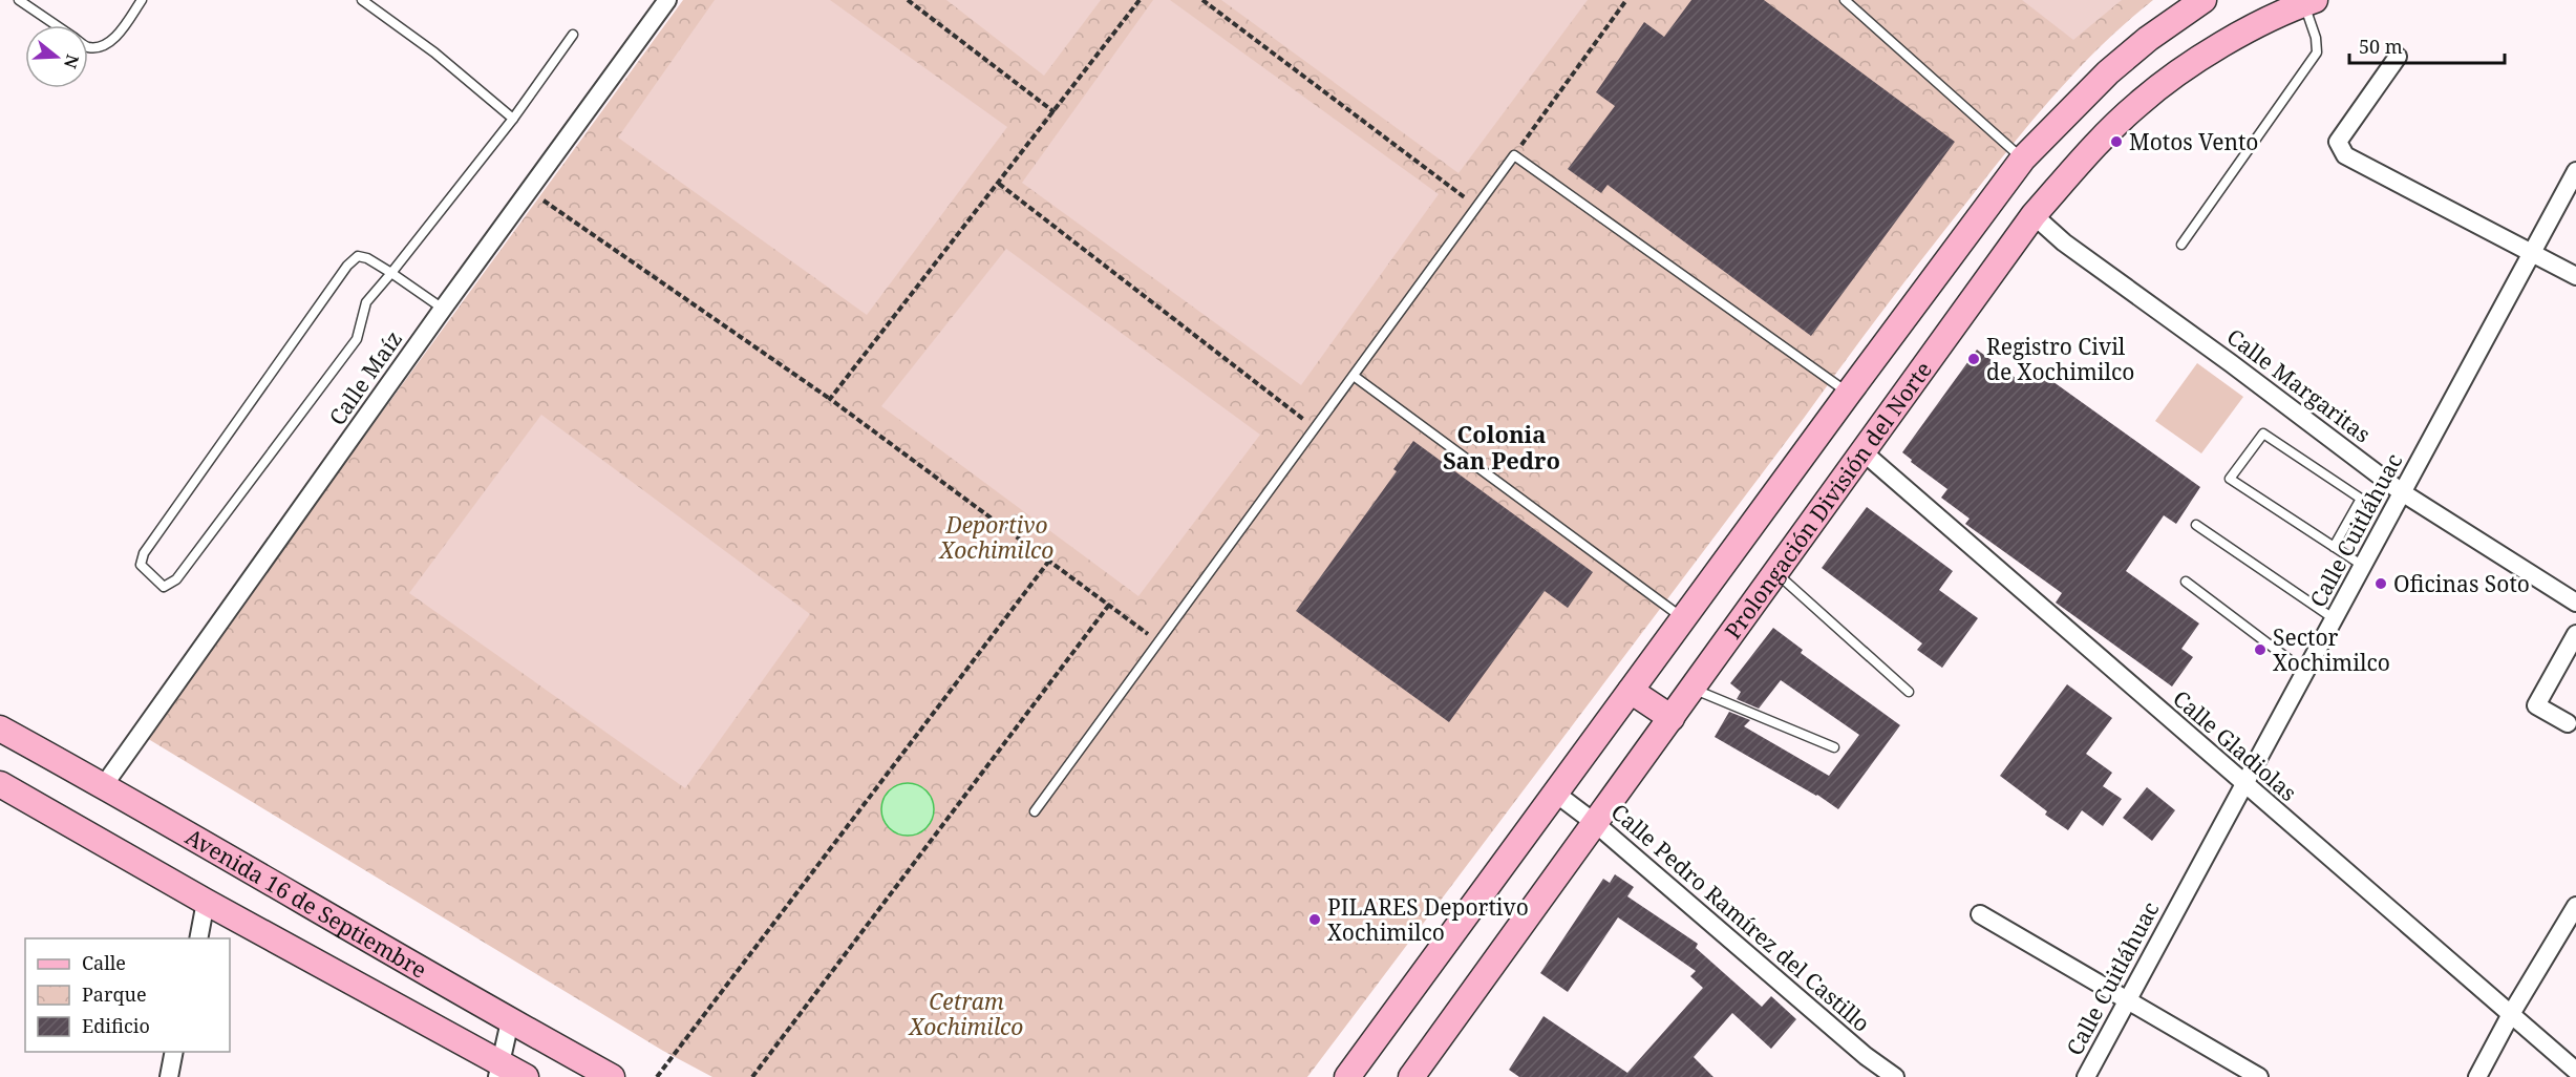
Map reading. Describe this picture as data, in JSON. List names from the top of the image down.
{
  "streets": {
    "main road": ["Prolongación División del Norte", "Avenida 16 de Septiembre"],
    "street": [
      "Calle Maíz",
      "Calle Margaritas",
      "Calle Cuitláhuac",
      "Calle Gladiolas",
      "Calle Pedro Ramírez del Castillo"
    ]
  },
  "crossings": [
    ["Calle Maíz", "Avenida 16 de Septiembre"],
    ["Calle Margaritas", "Prolongación División del Norte"],
    ["Calle Margaritas", "Calle Cuitláhuac"],
    ["Prolongación División del Norte", "Calle Gladiolas"],
    ["Prolongación División del Norte", "Calle Pedro Ramírez del Castillo"],
    ["Calle Cuitláhuac", "Calle Gladiolas"]
  ],
  "districts": ["Colonia San Pedro"],
  "parks": ["Deportivo Xochimilco", "Cetram Xochimilco"],
  "places": [
    "Motos Vento",
    "Registro Civil de Xochimilco",
    "Oficinas Soto",
    "Sector Xochimilco",
    "PILARES Deportivo Xochimilco"
  ],
  "legend": ["Calle", "Parque", "Edificio"],
  "scale_bar": "50 m",
  "north": "right"
}
